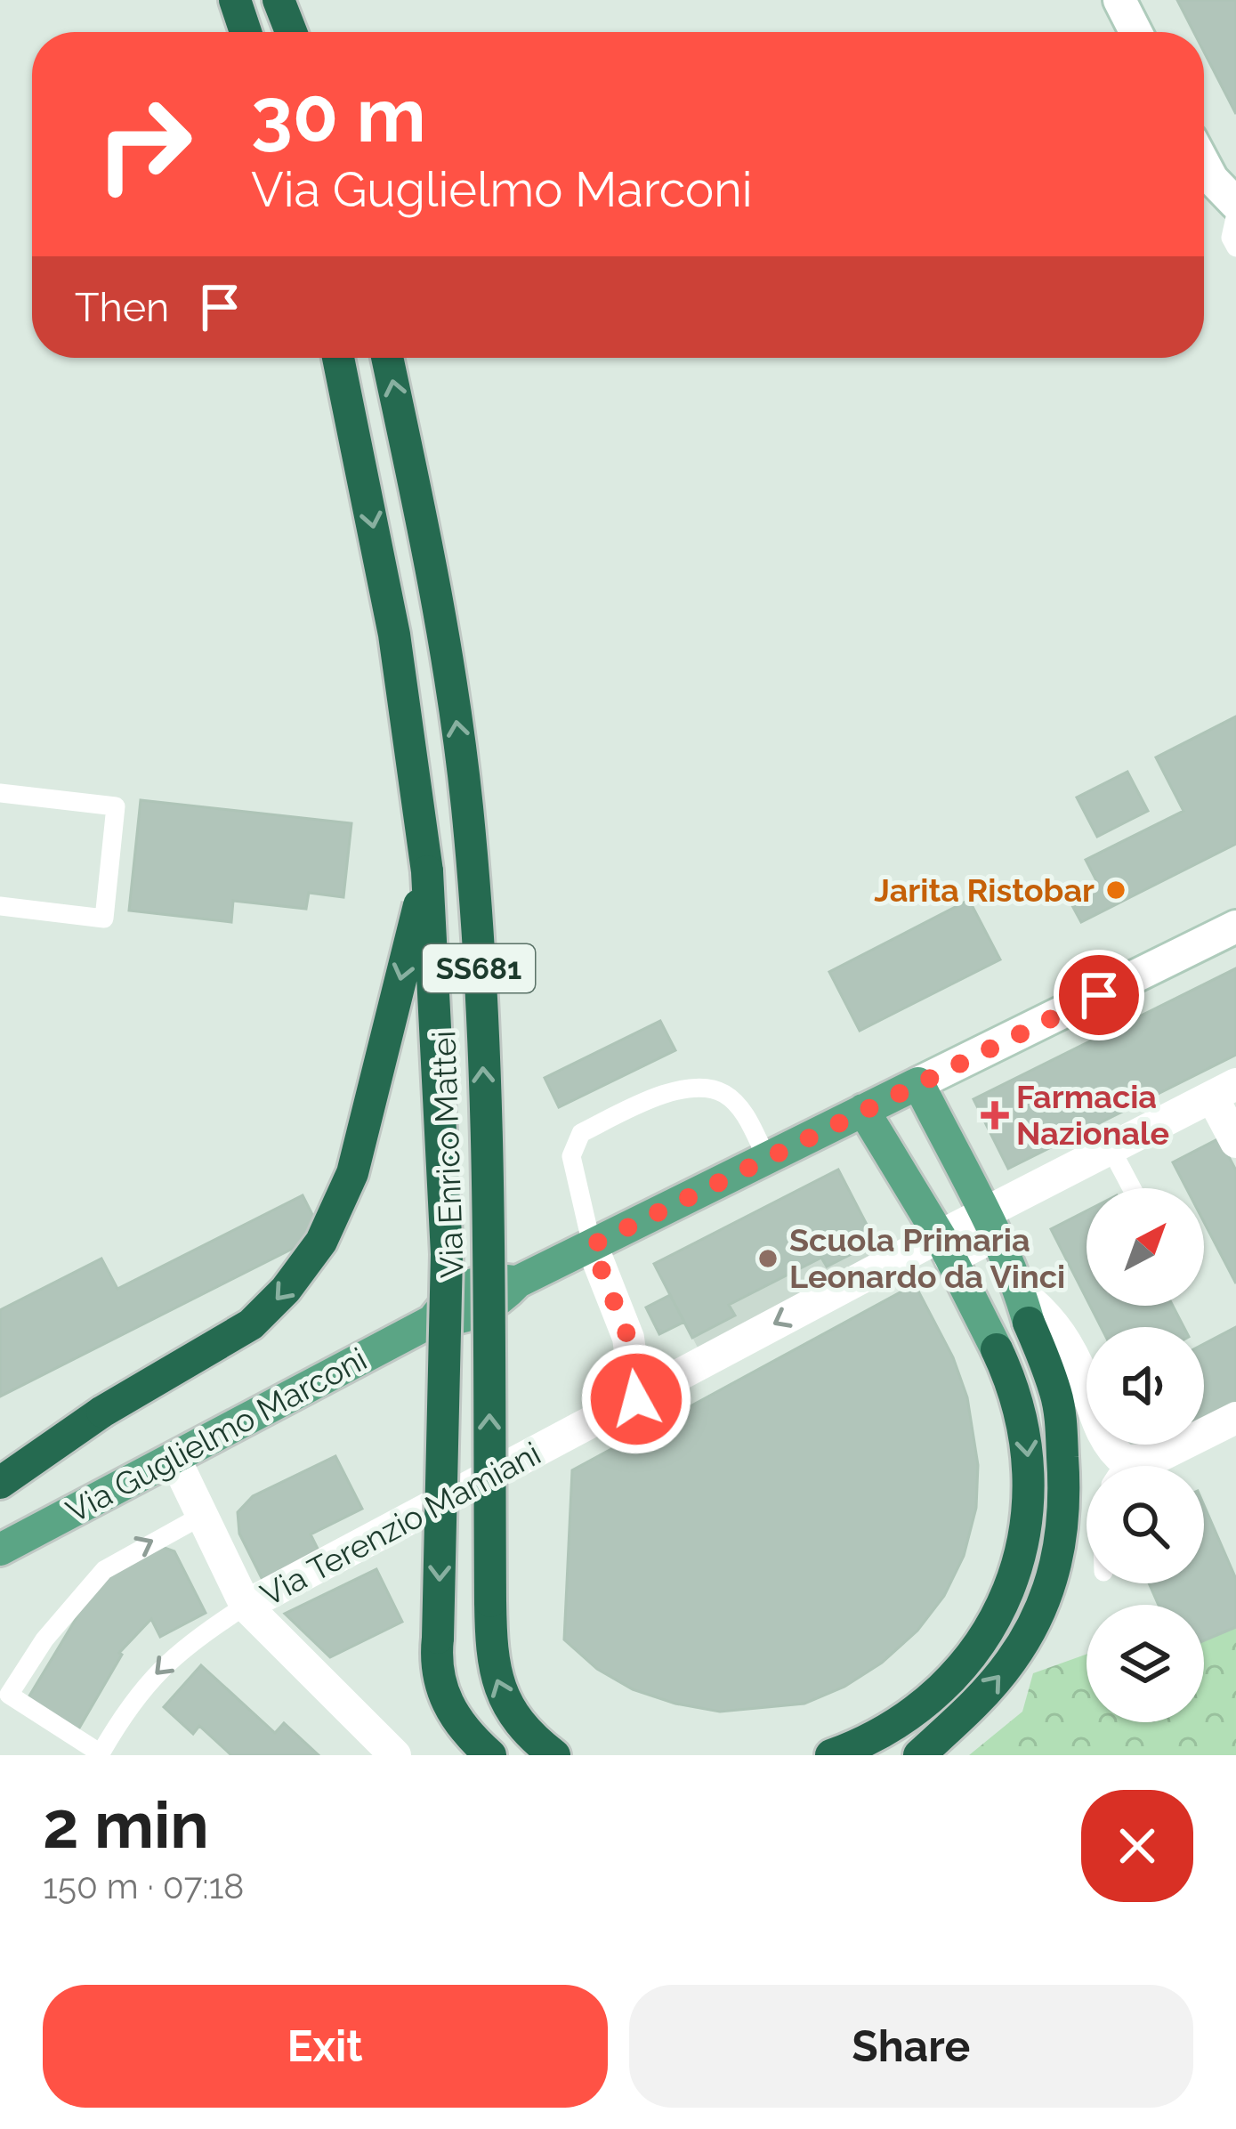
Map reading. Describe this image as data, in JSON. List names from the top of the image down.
{
  "streets": {
    "highway": ["SS681", "Via Enrico Mattei"],
    "main road": ["Via Guglielmo Marconi"],
    "street": ["Via Terenzio Mamiani"]
  },
  "crossings": [
    ["SS681", "Via Enrico Mattei"]
  ],
  "places": {
    "other": ["Jarita Ristobar", "Scuola Primaria Leonardo da Vinci"],
    "health": ["Farmacia Nazionale"]
  },
  "north": "top right",
  "page": {
    "turn": ["30 m", "Via Guglielmo Marconi"],
    "then": "Then",
    "heading": ["2 min", "150 m · 07:18"],
    "buttons": ["Exit", "Share"]
  }
}
